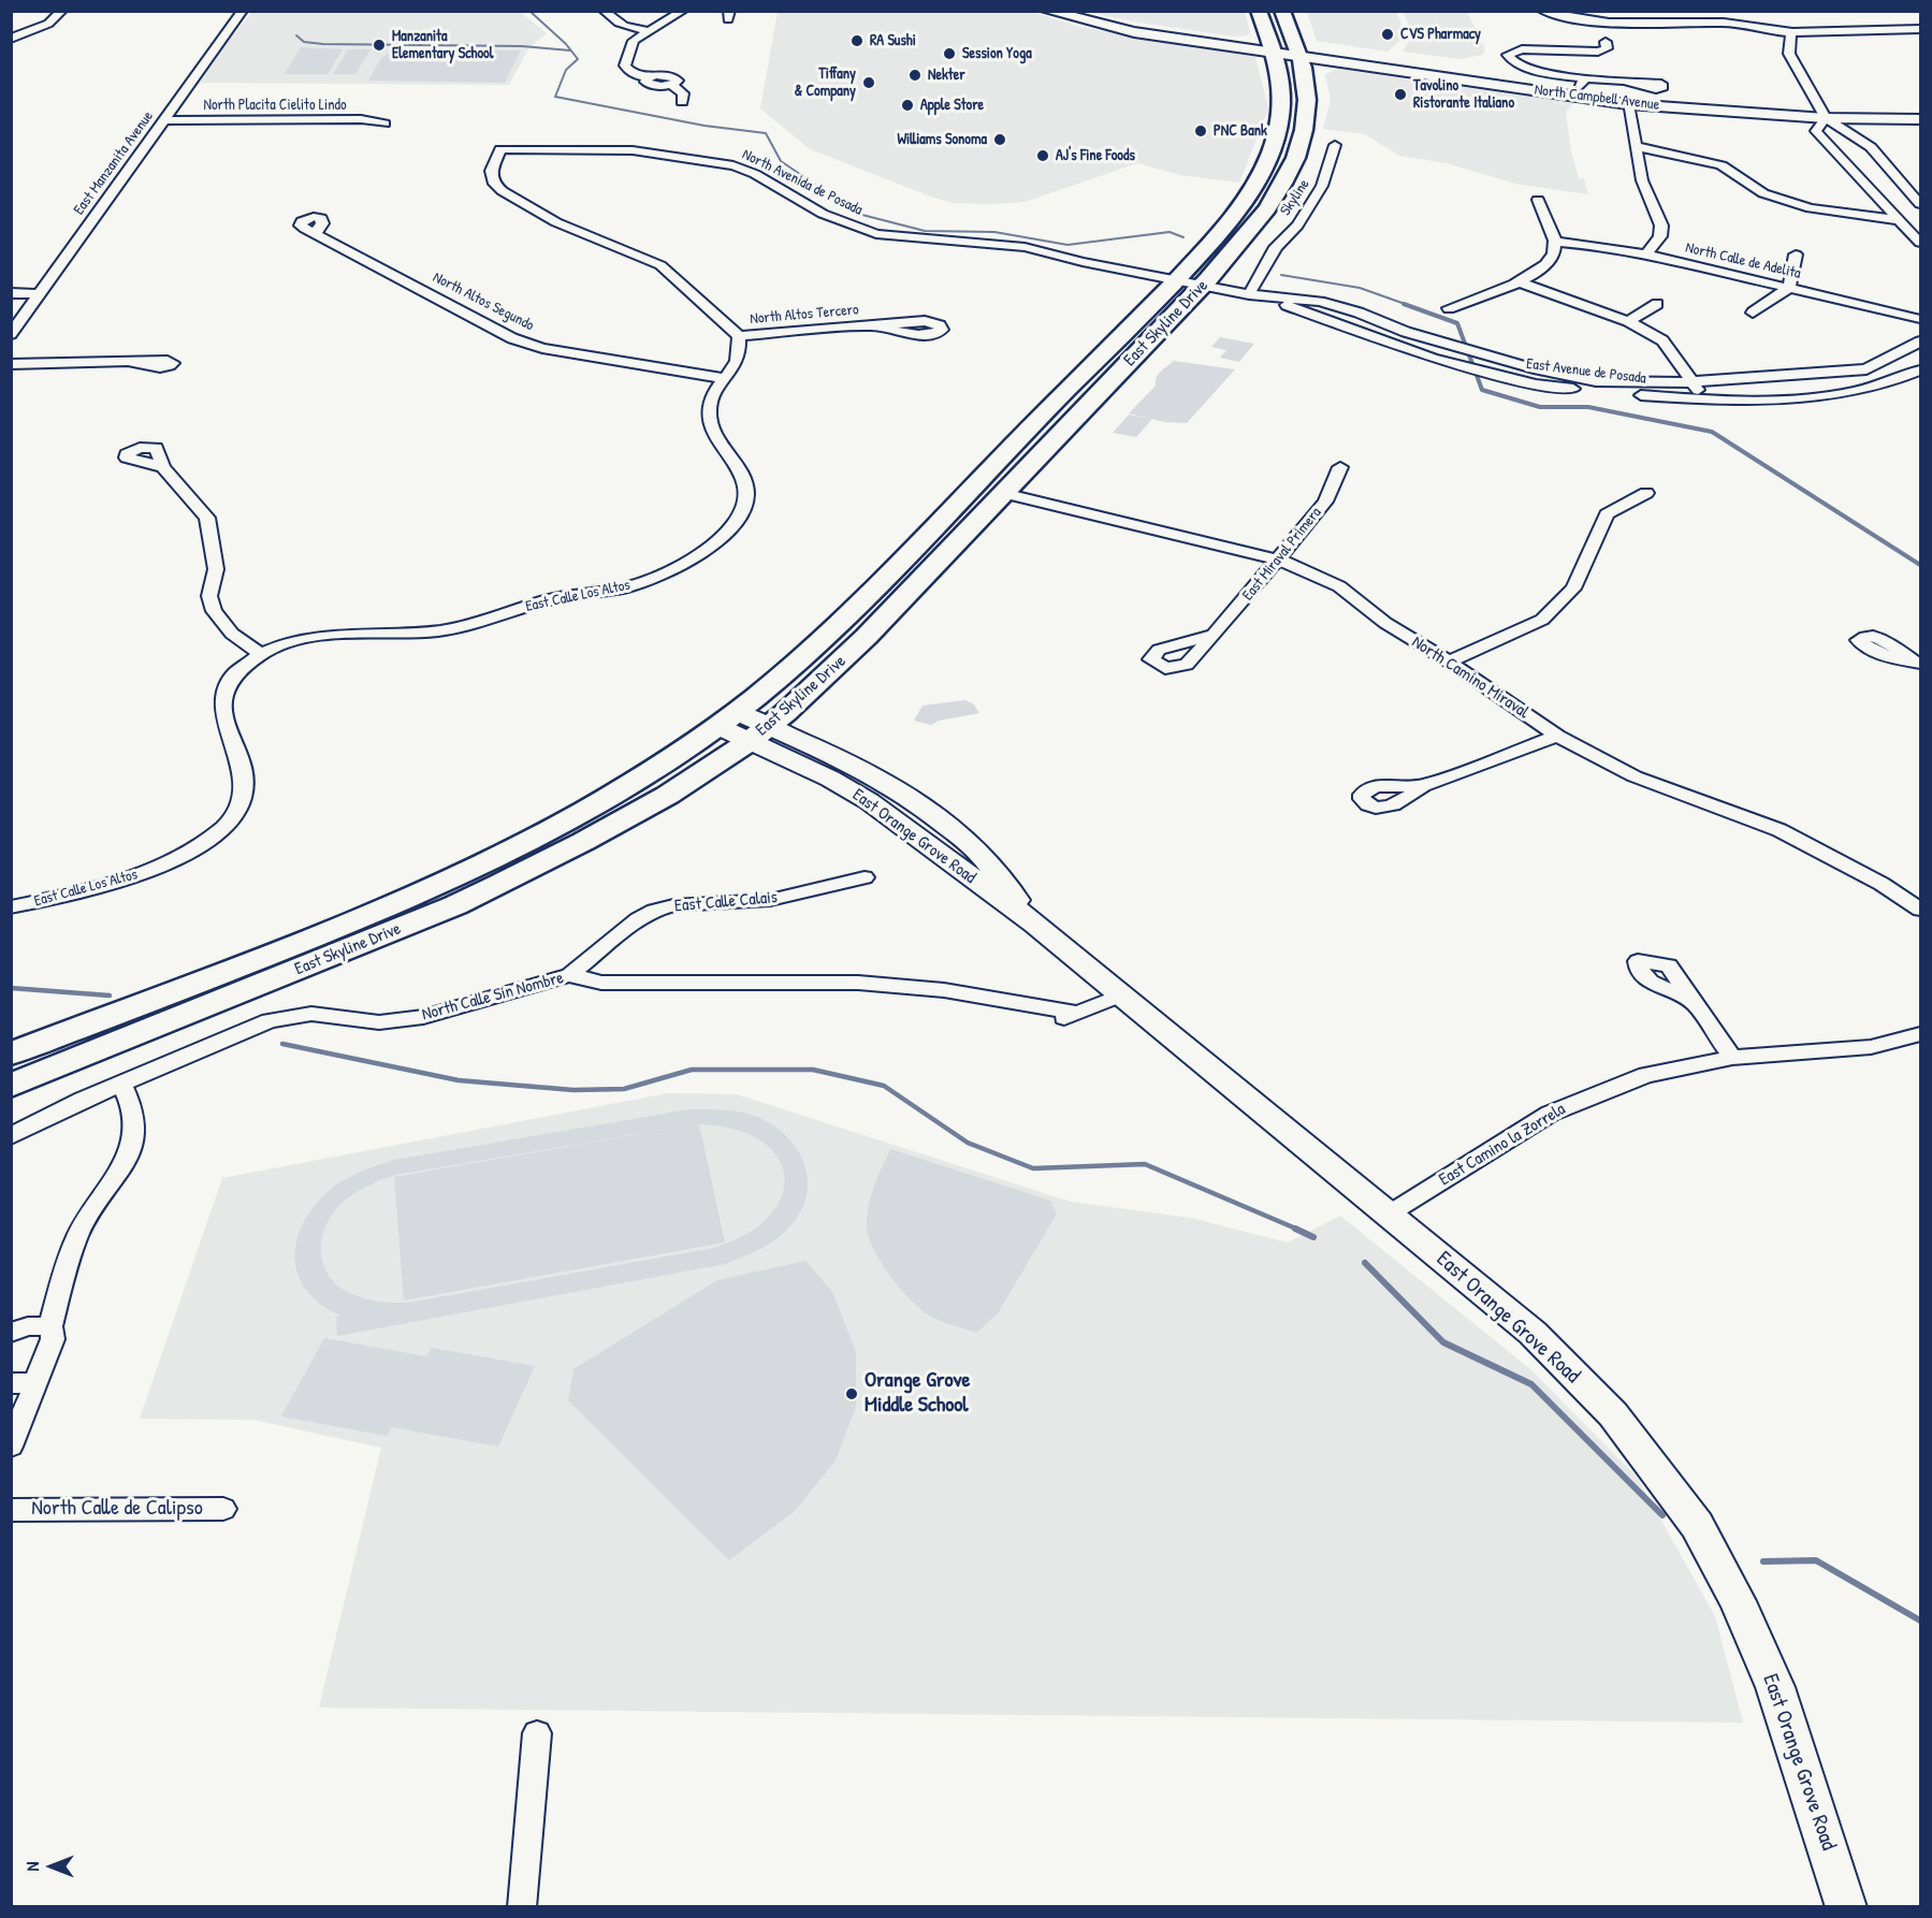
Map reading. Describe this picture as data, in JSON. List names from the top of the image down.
{
  "streets": {
    "main road": ["North Campbell Avenue", "East Skyline Drive", "East Orange Grove Road"],
    "street": [
      "North Placita Cielito Lindo",
      "East Manzanita Avenue",
      "North Avenida de Posada",
      "Skyline",
      "North Calle de Adelita",
      "North Altos Segundo",
      "North Altos Tercero",
      "East Avenue de Posada",
      "East Miraval Primera",
      "East Calle Los Altos",
      "North Camino Miraval",
      "East Calle Calais",
      "North Calle Sin Nombre",
      "East Camino la Zorrela",
      "North Calle de Calipso"
    ]
  },
  "crossings": [
    ["North Campbell Avenue", "East Skyline Drive"],
    ["North Placita Cielito Lindo", "East Manzanita Avenue"],
    ["North Avenida de Posada", "North Altos Tercero"],
    ["North Avenida de Posada", "East Skyline Drive"],
    ["North Avenida de Posada", "East Avenue de Posada"],
    ["North Avenida de Posada", "East Calle Los Altos"],
    ["Skyline", "East Avenue de Posada"],
    ["North Altos Segundo", "East Calle Los Altos"],
    ["North Altos Tercero", "East Calle Los Altos"],
    ["East Skyline Drive", "East Avenue de Posada"],
    ["East Skyline Drive", "North Camino Miraval"],
    ["East Skyline Drive", "East Orange Grove Road"],
    ["East Miraval Primera", "North Camino Miraval"],
    ["East Orange Grove Road", "North Calle Sin Nombre"],
    ["East Orange Grove Road", "East Camino la Zorrela"],
    ["East Calle Calais", "North Calle Sin Nombre"]
  ],
  "places": [
    "CVS Pharmacy",
    "RA Sushi",
    "Manzanita Elementary School",
    "Session Yoga",
    "Nekter",
    "Tiffany & Company",
    "Tavolino Ristorante Italiano",
    "Apple Store",
    "PNC Bank",
    "Williams Sonoma",
    "AJ's Fine Foods",
    "Orange Grove Middle School"
  ],
  "north": "left"
}
